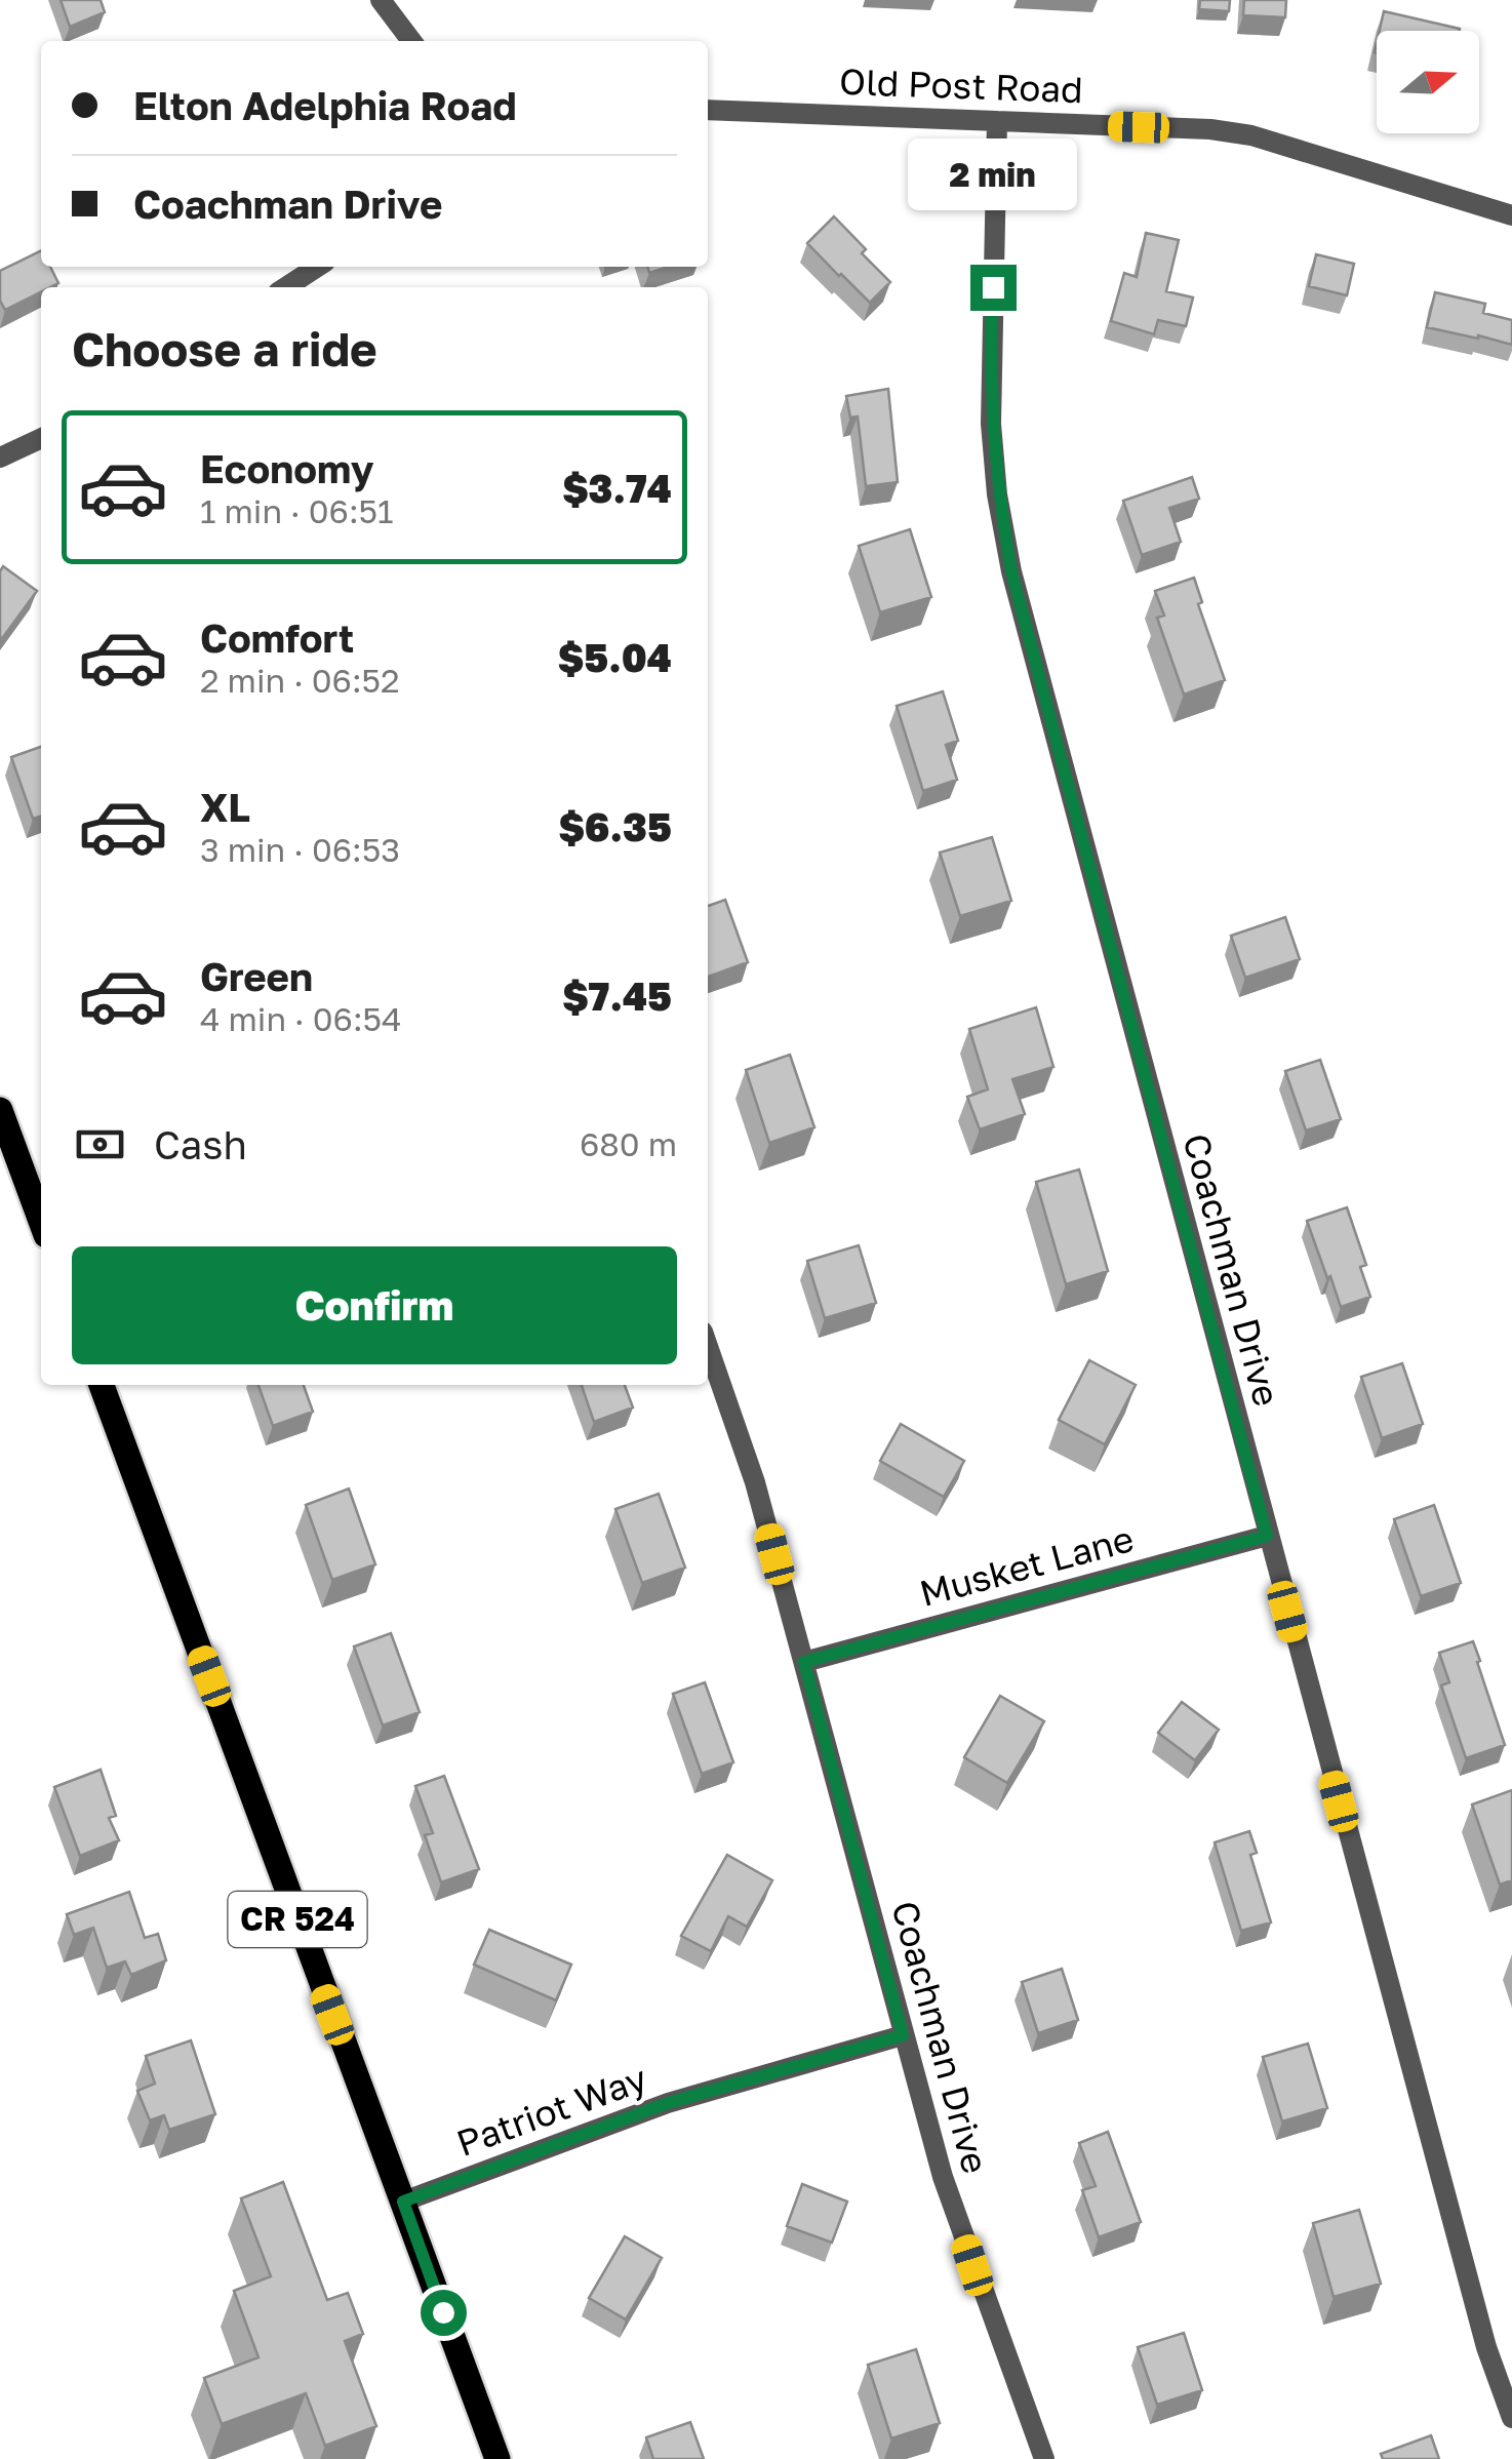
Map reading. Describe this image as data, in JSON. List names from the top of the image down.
{
  "streets": {
    "main road": ["CR 524"],
    "street": [
      "Old Post Road",
      "Coachman Drive",
      "Musket Lane",
      "Patriot Way"
    ]
  },
  "crossings": [
    ["Old Post Road", "Coachman Drive"],
    ["Coachman Drive", "Musket Lane"],
    ["Coachman Drive", "Patriot Way"],
    ["CR 524", "Patriot Way"]
  ],
  "north": "right",
  "page": {
    "banner": ["Elton Adelphia Road", "Coachman Drive"],
    "bubble": "2 min",
    "heading": "Choose a ride",
    "list": [
      {
        "name": "Economy",
        "note": "1 min · 06:51",
        "value": "$3.74"
      },
      {
        "name": "Comfort",
        "note": "2 min · 06:52",
        "value": "$5.04"
      },
      {
        "name": "XL",
        "note": "3 min · 06:53",
        "value": "$6.35"
      },
      {
        "name": "Green",
        "note": "4 min · 06:54",
        "value": "$7.45"
      }
    ],
    "pay": ["Cash", "680 m"],
    "buttons": "Confirm"
  }
}
